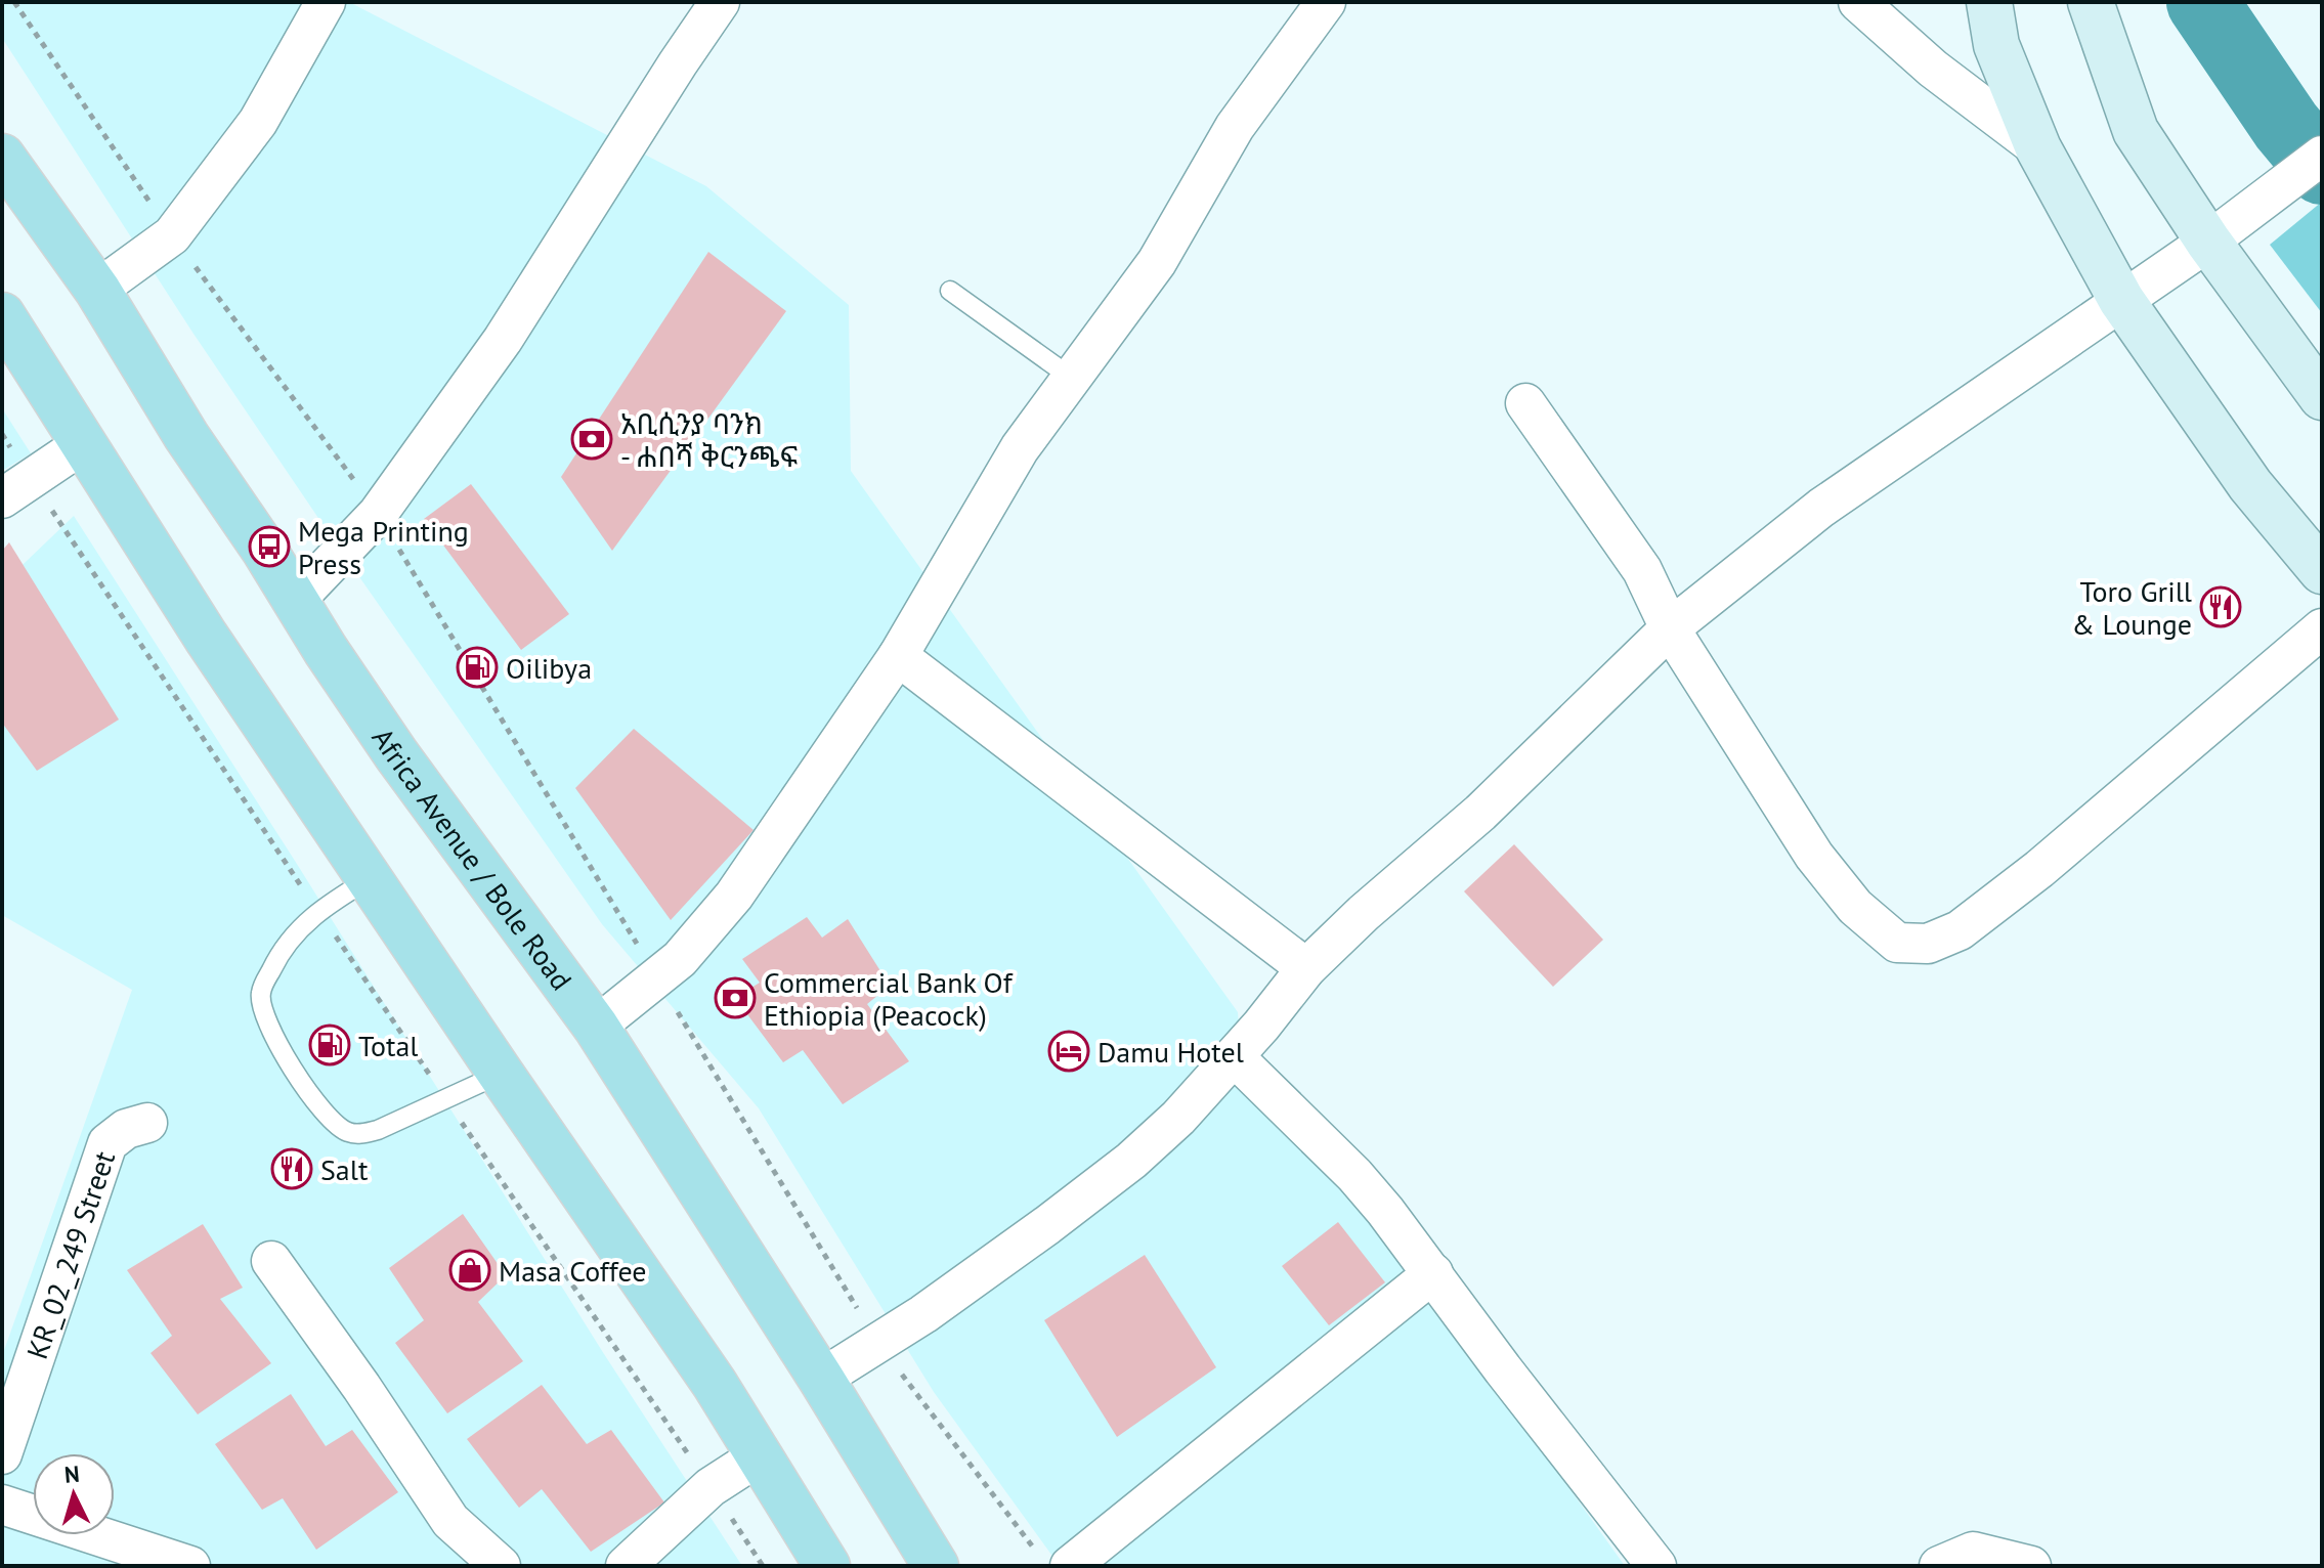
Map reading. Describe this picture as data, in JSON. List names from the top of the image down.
{
  "streets": {
    "main road": ["Africa Avenue / Bole Road"],
    "street": ["KR_02_249 Street"]
  },
  "places": {
    "bank": ["አቢሲንያ ባንክ - ሐበሻ ቅርንጫፍ", "Commercial Bank Of Ethiopia (Peacock)"],
    "bus stop": ["Mega Printing Press"],
    "restaurant": ["Toro Grill & Lounge", "Salt"],
    "fuel station": ["Oilibya", "Total"],
    "hotel": ["Damu Hotel"],
    "shop": ["Masa Coffee"]
  },
  "north": "top"
}
